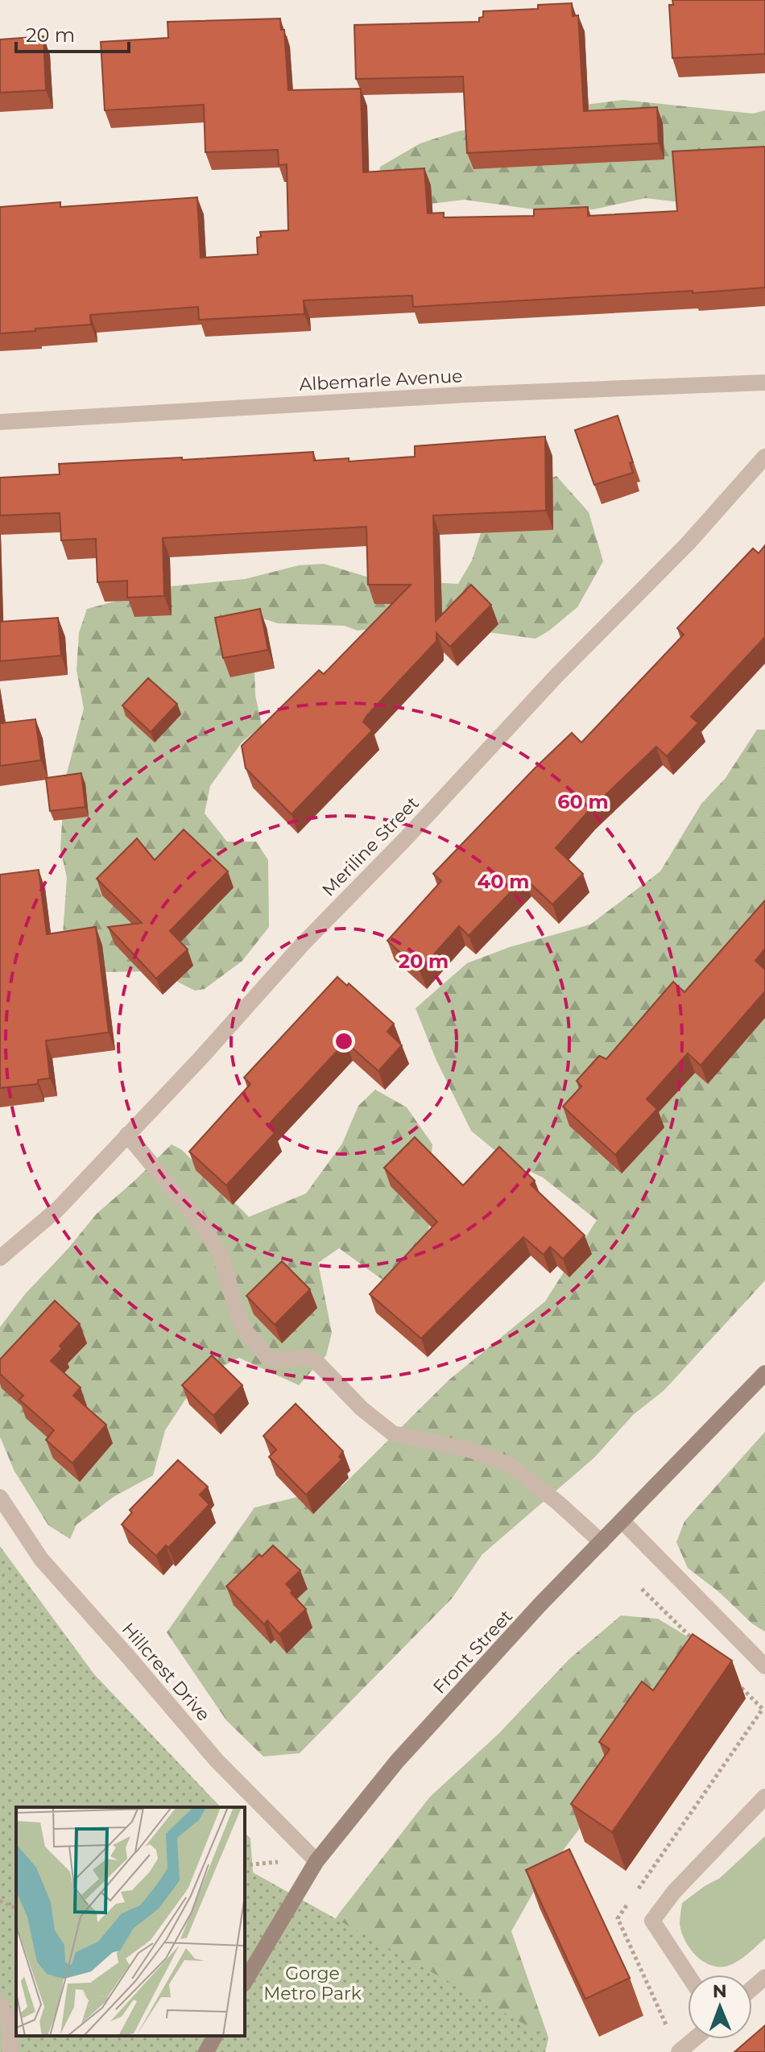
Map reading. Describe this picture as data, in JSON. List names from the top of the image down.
{
  "streets": {
    "main road": ["Front Street"],
    "street": ["Albemarle Avenue", "Meriline Street", "Hillcrest Drive"]
  },
  "crossings": [
    ["Front Street", "Hillcrest Drive"]
  ],
  "parks": ["Gorge Metro Park"],
  "scale_bar": "20 m",
  "north": "top",
  "rings": ["60 m", "40 m", "20 m"]
}
